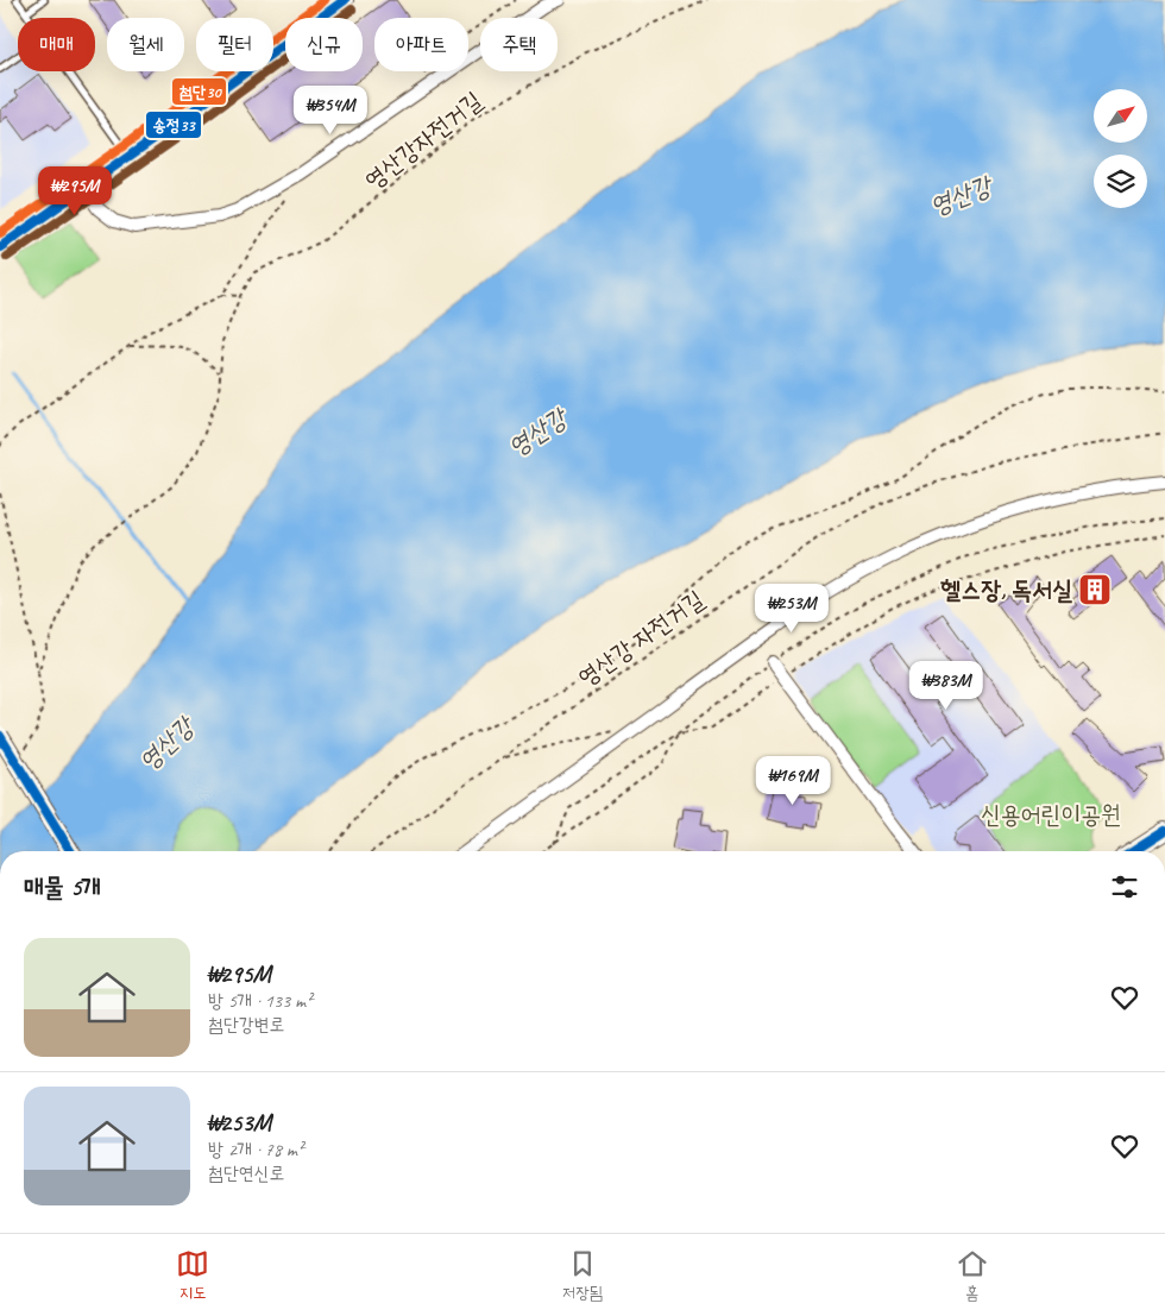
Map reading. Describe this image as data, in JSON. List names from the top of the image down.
{
  "streets": {
    "path": ["영산강자전거길", "영산강 자전거길"]
  },
  "water": ["영산강"],
  "parks": ["신용어린이공원"],
  "places": {
    "building": ["헬스장, 독서실"]
  },
  "lines": ["transit line 송정33", "transit line 첨단30"],
  "north": "top right",
  "page": {
    "chip": [
      "매매",
      "월세",
      "필터",
      "신규",
      "아파트",
      "주택"
    ],
    "price": [
      "₩354M",
      "₩295M",
      "₩253M",
      "₩383M",
      "₩169M"
    ],
    "heading": "매물 5개",
    "list": [
      {
        "name": "₩295M",
        "note": "방 5개 · 133 m² · 첨단강변로"
      },
      {
        "name": "₩253M",
        "note": "방 2개 · 78 m² · 첨단연신로"
      }
    ],
    "tabs": ["지도", "저장됨", "홈"]
  }
}
